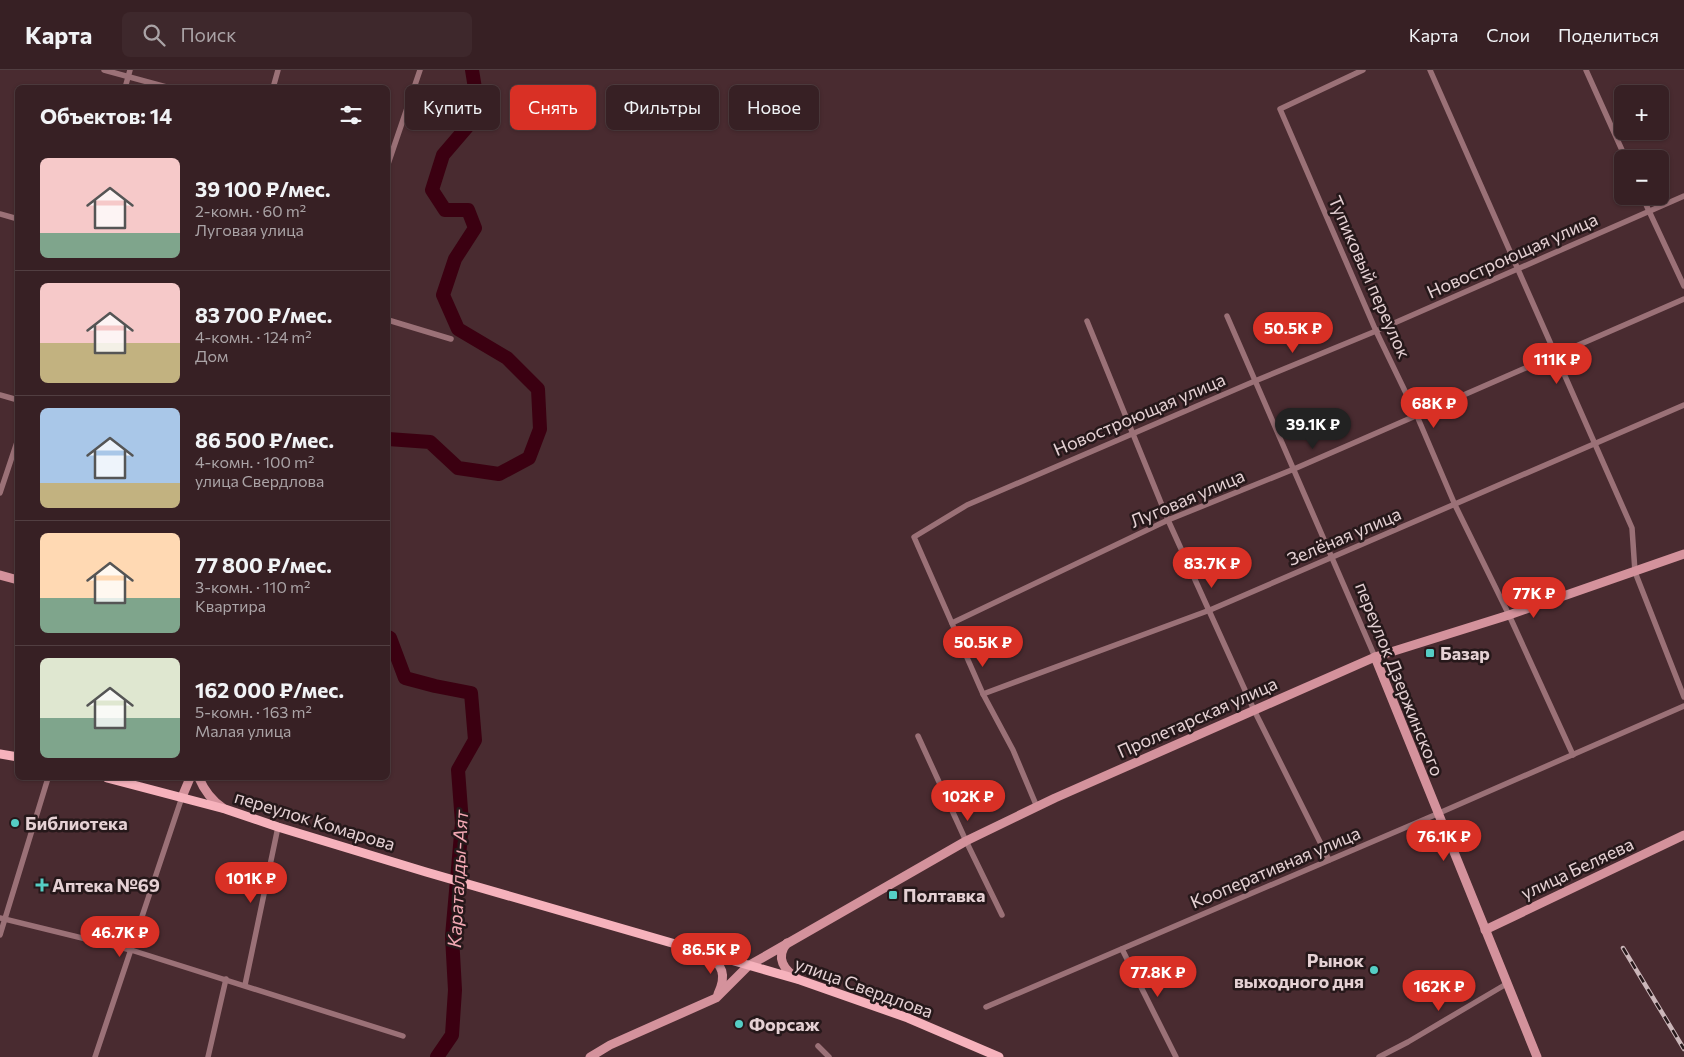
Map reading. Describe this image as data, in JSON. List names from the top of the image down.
{
  "streets": {
    "main road": ["переулок Комарова", "улица Свердлова"],
    "street": [
      "Новостроющая улица",
      "Тупиковый переулок",
      "Луговая улица",
      "Зелёная улица",
      "переулок Дзержинского",
      "Пролетарская улица",
      "Кооперативная улица",
      "улица Беляева"
    ]
  },
  "crossings": [
    ["Новостроющая улица", "Тупиковый переулок"],
    ["Новостроющая улица", "Луговая улица"],
    ["Новостроющая улица", "переулок Дзержинского"],
    ["Тупиковый переулок", "Луговая улица"],
    ["Тупиковый переулок", "Зелёная улица"],
    ["Тупиковый переулок", "Пролетарская улица"],
    ["Тупиковый переулок", "Кооперативная улица"],
    ["Луговая улица", "переулок Дзержинского"],
    ["Зелёная улица", "переулок Дзержинского"],
    ["переулок Дзержинского", "Пролетарская улица"],
    ["переулок Дзержинского", "Кооперативная улица"],
    ["переулок Дзержинского", "улица Беляева"],
    ["Пролетарская улица", "улица Свердлова"],
    ["переулок Комарова", "улица Свердлова"]
  ],
  "water": ["Караталды-Аят"],
  "places": {
    "transit": ["Базар", "Полтавка"],
    "other": ["Библиотека", "Рынок выходного дня", "Форсаж"],
    "health": ["Аптека №69"]
  },
  "page": {
    "header": "Карта",
    "search": "Поиск",
    "nav": ["Карта", "Слои", "Поделиться"],
    "map_buttons": ["+", "−"],
    "chip": [
      "Купить",
      "Снять",
      "Фильтры",
      "Новое"
    ],
    "heading": "Объектов: 14",
    "list": [
      {
        "name": "39 100 ₽/мес.",
        "note": "2-комн. · 60 m² · Луговая улица"
      },
      {
        "name": "83 700 ₽/мес.",
        "note": "4-комн. · 124 m² · Дом"
      },
      {
        "name": "86 500 ₽/мес.",
        "note": "4-комн. · 100 m² · улица Свердлова"
      },
      {
        "name": "77 800 ₽/мес.",
        "note": "3-комн. · 110 m² · Квартира"
      },
      {
        "name": "162 000 ₽/мес.",
        "note": "5-комн. · 163 m² · Малая улица"
      }
    ],
    "price": [
      "50.5K ₽",
      "111K ₽",
      "68K ₽",
      "39.1K ₽",
      "83.7K ₽",
      "77K ₽",
      "50.5K ₽",
      "102K ₽",
      "76.1K ₽",
      "101K ₽",
      "46.7K ₽",
      "86.5K ₽",
      "77.8K ₽",
      "162K ₽"
    ]
  }
}
